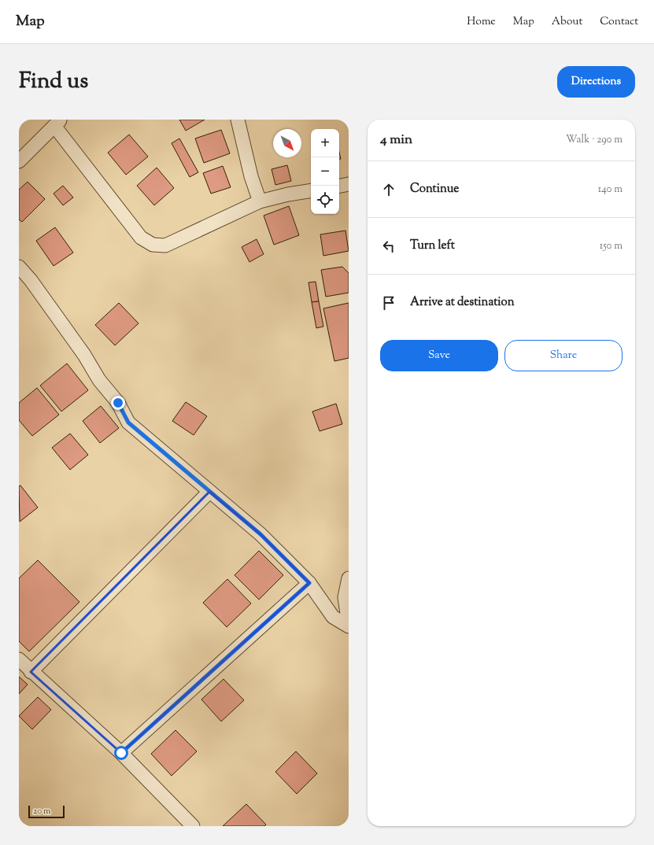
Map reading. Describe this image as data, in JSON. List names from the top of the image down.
{
  "scale_bar": "20 m",
  "north": "bottom right",
  "page": {
    "header": "Map",
    "nav": [
      "Home",
      "Map",
      "About",
      "Contact"
    ],
    "title": "Find us",
    "buttons": [
      "Directions",
      ["Save", "Share"]
    ],
    "heading": ["4 min", "Walk · 290 m"],
    "map_buttons": ["+", "−"],
    "list": [
      ["Continue", "140 m"],
      ["Turn left", "150 m"],
      "Arrive at destination"
    ],
    "scale": "20 m"
  }
}
